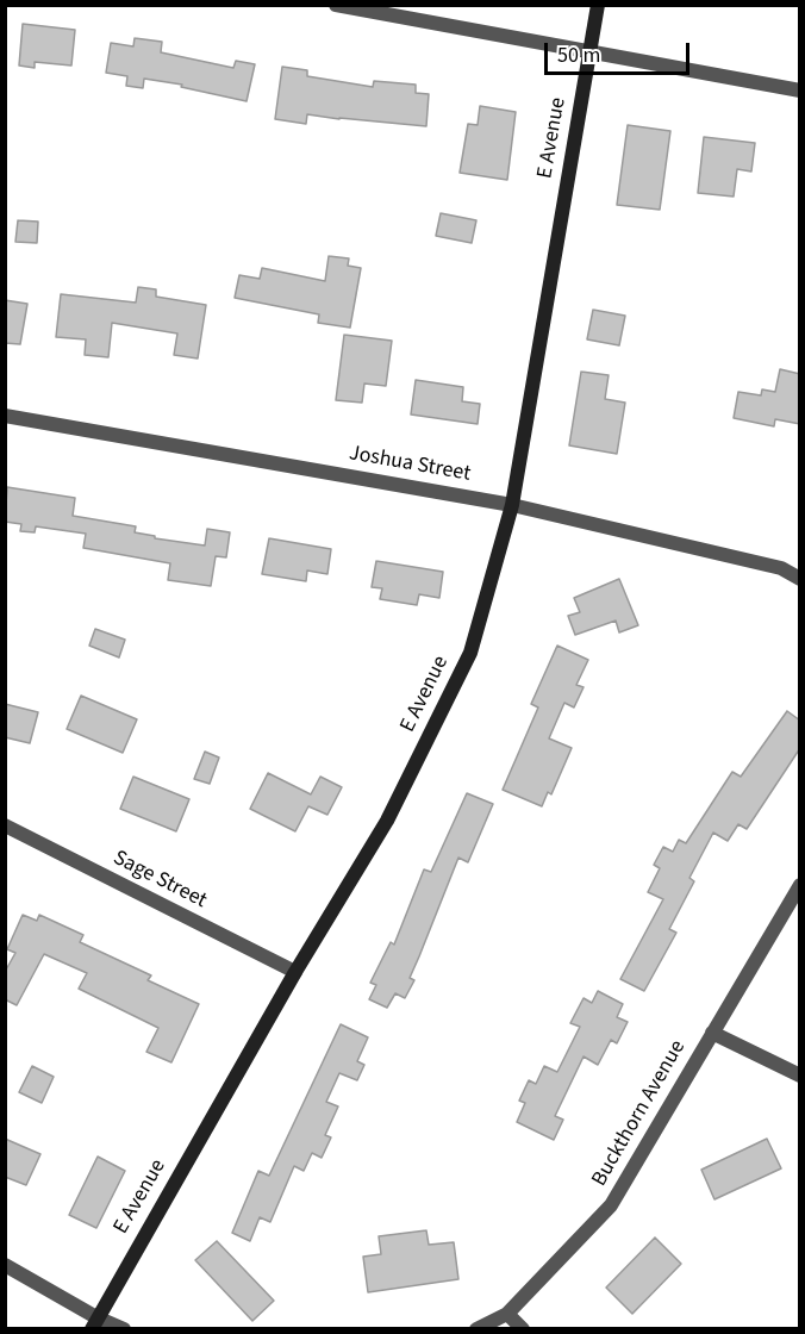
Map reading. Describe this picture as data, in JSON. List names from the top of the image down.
{
  "streets": {
    "street": [
      "E Avenue",
      "Joshua Street",
      "Sage Street",
      "Buckthorn Avenue"
    ]
  },
  "crossings": [
    ["E Avenue", "Joshua Street"],
    ["E Avenue", "Sage Street"]
  ],
  "scale_bar": "50 m"
}
